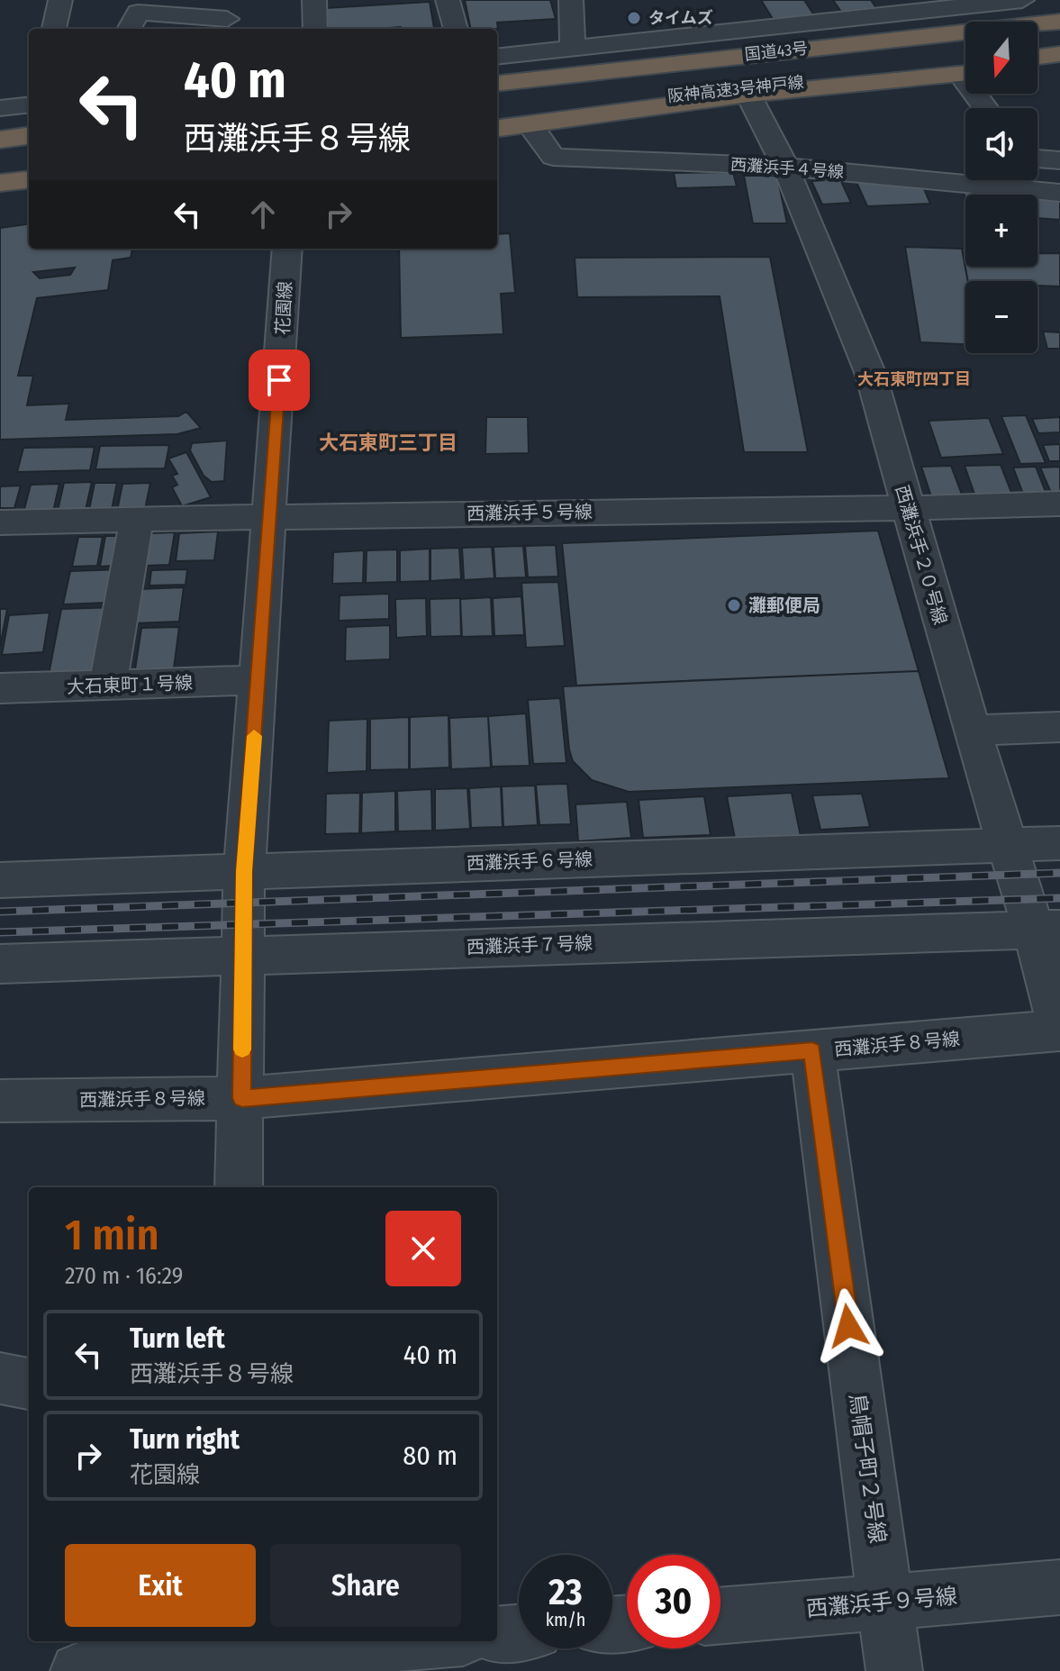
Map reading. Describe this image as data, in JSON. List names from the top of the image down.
{
  "streets": {
    "highway": ["国道43号", "阪神高速3号神戸線"],
    "street": [
      "西灘浜手４号線",
      "花園線",
      "西灘浜手５号線",
      "西灘浜手２０号線",
      "大石東町１号線",
      "西灘浜手６号線",
      "西灘浜手７号線",
      "西灘浜手８号線",
      "鳥帽子町２号線",
      "西灘浜手９号線"
    ]
  },
  "crossings": [
    ["西灘浜手４号線", "西灘浜手２０号線"],
    ["花園線", "西灘浜手５号線"],
    ["花園線", "大石東町１号線"],
    ["花園線", "西灘浜手６号線"],
    ["花園線", "西灘浜手７号線"],
    ["花園線", "西灘浜手８号線"],
    ["西灘浜手５号線", "西灘浜手２０号線"],
    ["西灘浜手２０号線", "西灘浜手６号線"],
    ["西灘浜手２０号線", "西灘浜手７号線"],
    ["西灘浜手２０号線", "西灘浜手８号線"],
    ["西灘浜手８号線", "鳥帽子町２号線"],
    ["鳥帽子町２号線", "西灘浜手９号線"]
  ],
  "districts": ["大石東町四丁目", "大石東町三丁目"],
  "places": ["タイムズ", "灘郵便局"],
  "north": "bottom",
  "page": {
    "map_buttons": ["+", "−"],
    "turn": ["40 m", "西灘浜手８号線"],
    "heading": ["1 min", "270 m · 16:29"],
    "list": [
      {
        "name": "Turn left",
        "note": "西灘浜手８号線",
        "value": "40 m"
      },
      {
        "name": "Turn right",
        "note": "花園線",
        "value": "80 m"
      }
    ],
    "buttons": ["Exit", "Share"],
    "speed": "23 km/h",
    "limit": "30"
  }
}
